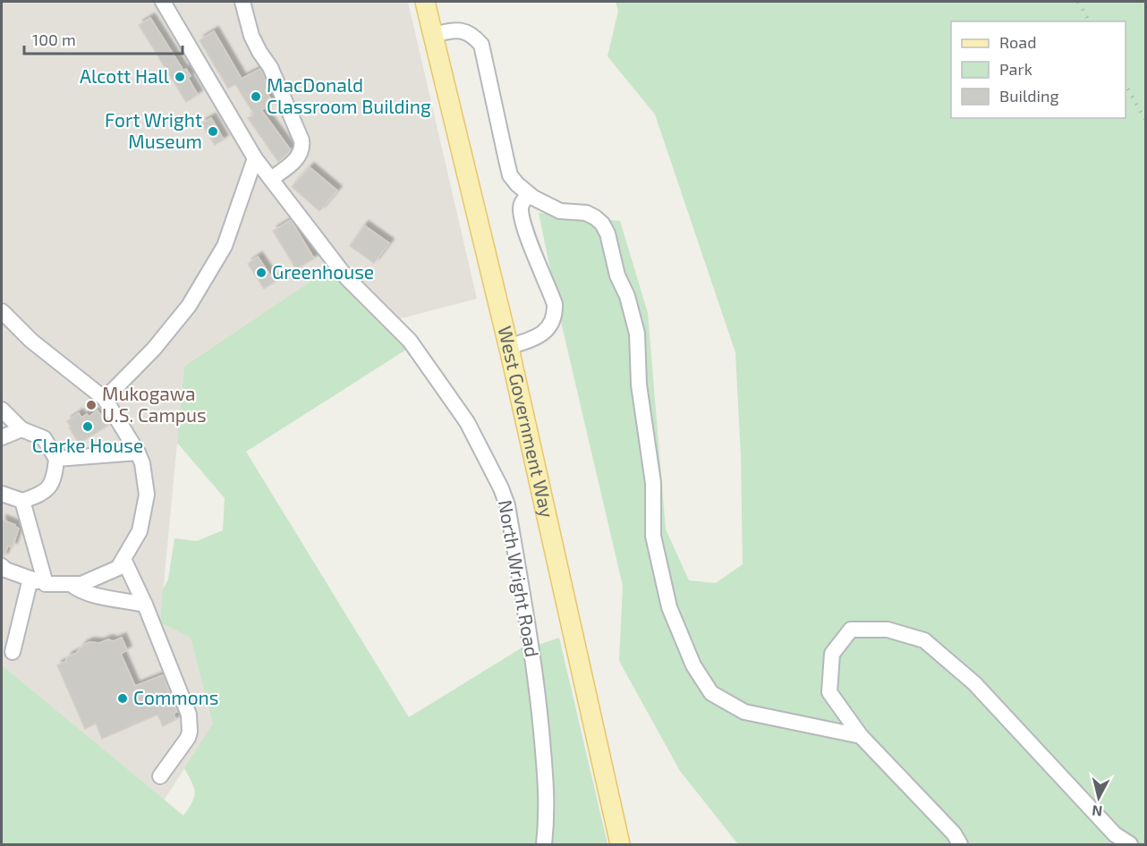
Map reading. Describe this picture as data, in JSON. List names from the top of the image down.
{
  "streets": {
    "main road": ["West Government Way"],
    "street": ["North Wright Road"]
  },
  "places": [
    "Alcott Hall",
    "MacDonald Classroom Building",
    "Fort Wright Museum",
    "Greenhouse",
    "Mukogawa U.S. Campus",
    "Clarke House",
    "Commons"
  ],
  "legend": ["Road", "Park", "Building"],
  "scale_bar": "100 m",
  "north": "bottom"
}
